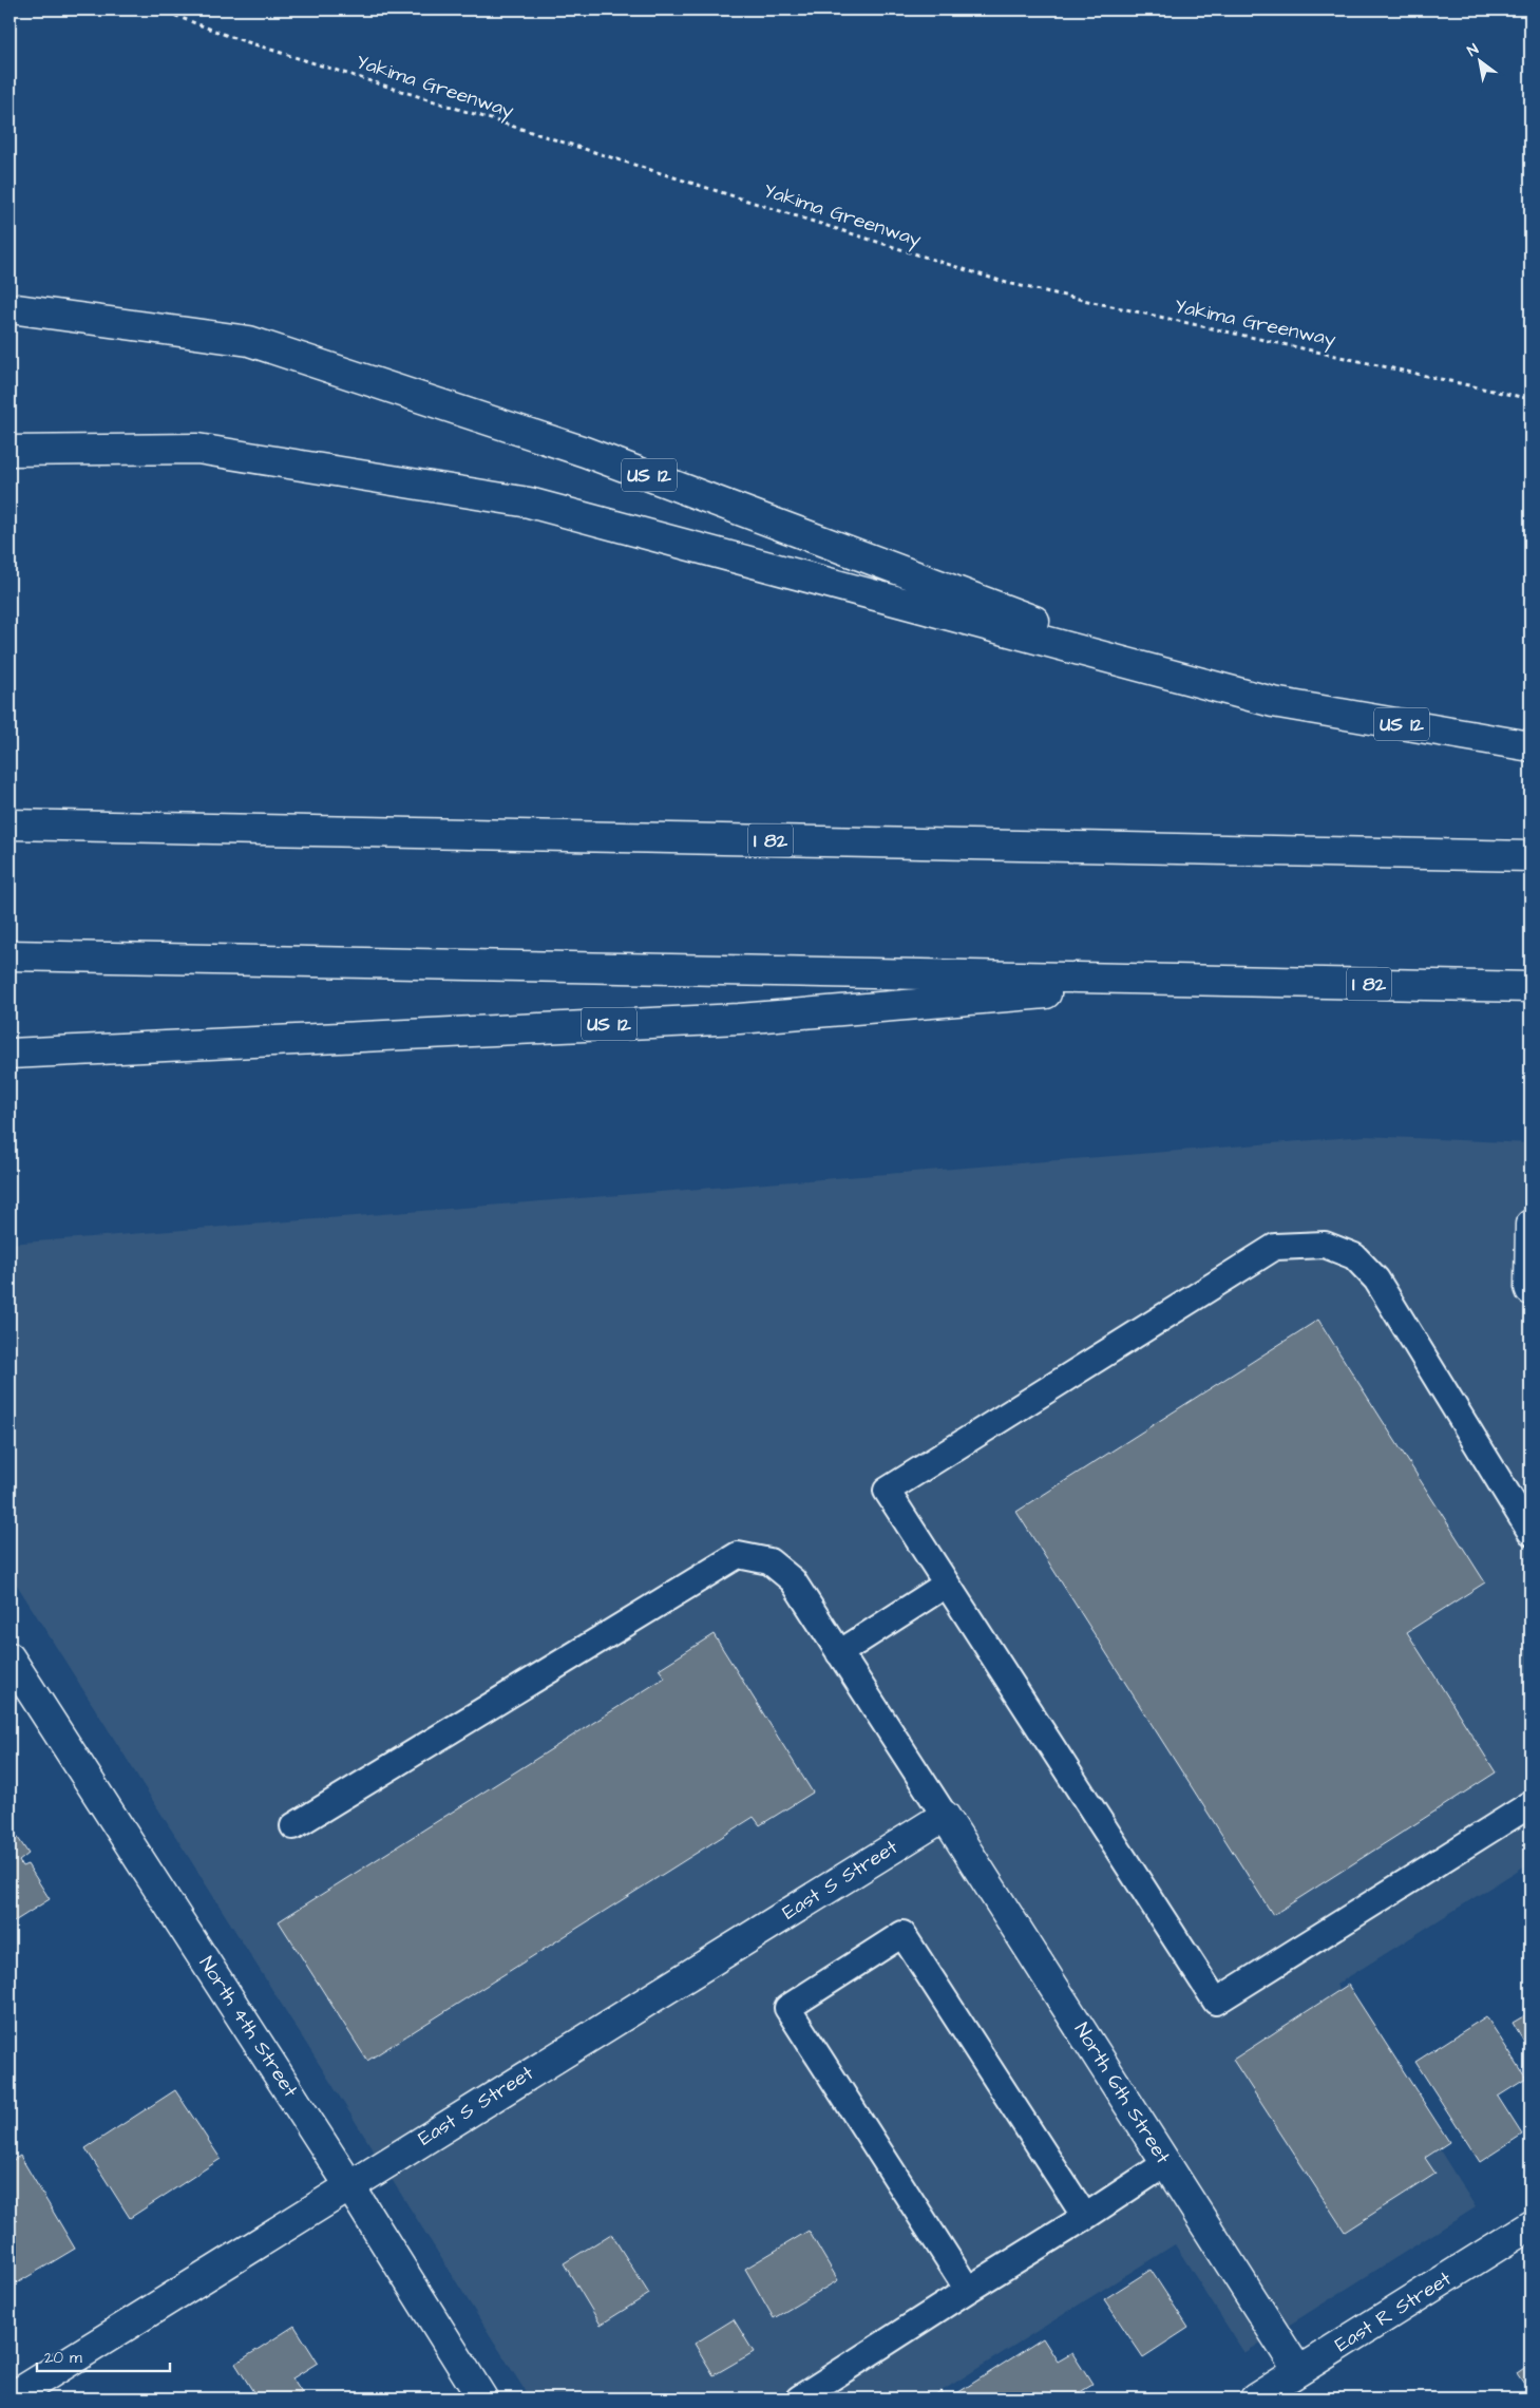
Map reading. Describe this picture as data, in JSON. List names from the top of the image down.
{
  "streets": {
    "main road": [
      "US 12",
      "I 82",
      "East S Street",
      "North 4th Street",
      "North 6th Street",
      "East R Street"
    ],
    "path": ["Yakima Greenway"]
  },
  "crossings": [
    ["US 12", "I 82"],
    ["East S Street", "North 4th Street"],
    ["East S Street", "North 6th Street"],
    ["North 6th Street", "East R Street"]
  ],
  "scale_bar": "20 m",
  "north": "top left"
}
